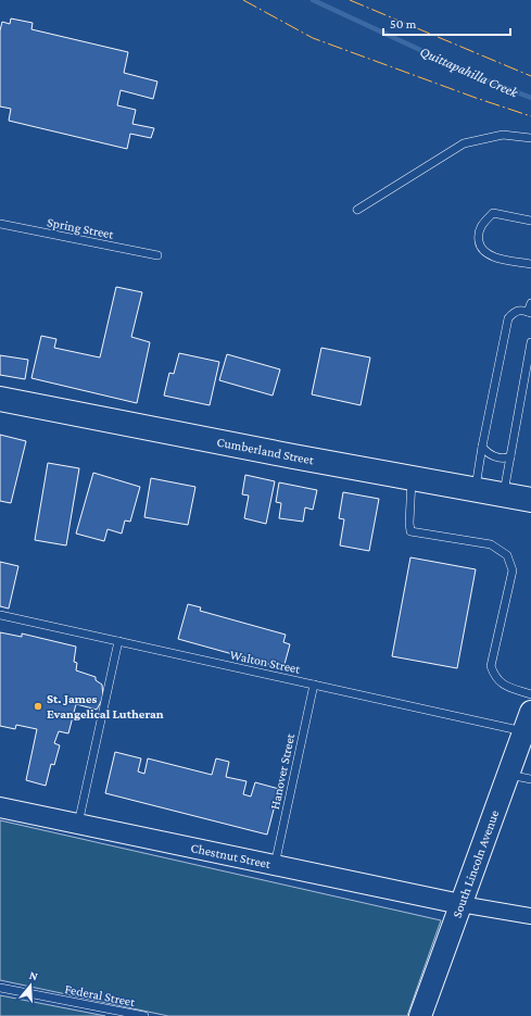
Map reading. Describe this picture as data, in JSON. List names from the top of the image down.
{
  "streets": {
    "highway": ["Cumberland Street"],
    "main road": ["South Lincoln Avenue"],
    "street": ["Chestnut Street"],
    "lane": [
      "Spring Street",
      "Walton Street",
      "Hanover Street",
      "Federal Street"
    ]
  },
  "crossings": [
    ["Walton Street", "Hanover Street"],
    ["Walton Street", "South Lincoln Avenue"],
    ["Hanover Street", "Chestnut Street"],
    ["Chestnut Street", "South Lincoln Avenue"]
  ],
  "water": ["Quittapahilla Creek"],
  "places": ["St. James Evangelical Lutheran"],
  "scale_bar": "50 m",
  "north": "top"
}
